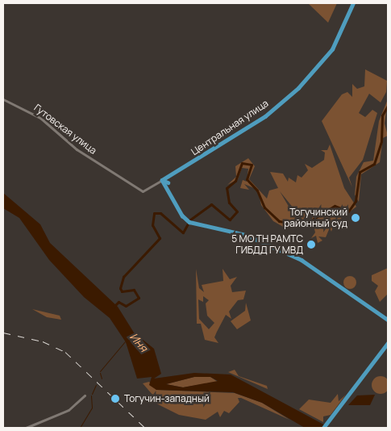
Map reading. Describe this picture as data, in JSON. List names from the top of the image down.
{
  "streets": {
    "main road": ["Центральная улица"],
    "street": ["Гутовская улица"]
  },
  "crossings": [
    ["Центральная улица", "Гутовская улица"]
  ],
  "water": ["Иня"],
  "places": ["Тогучинский районный суд", "5 МО ТН РАМТС ГИБДД ГУ МВД", "Тогучин-западный"]
}
